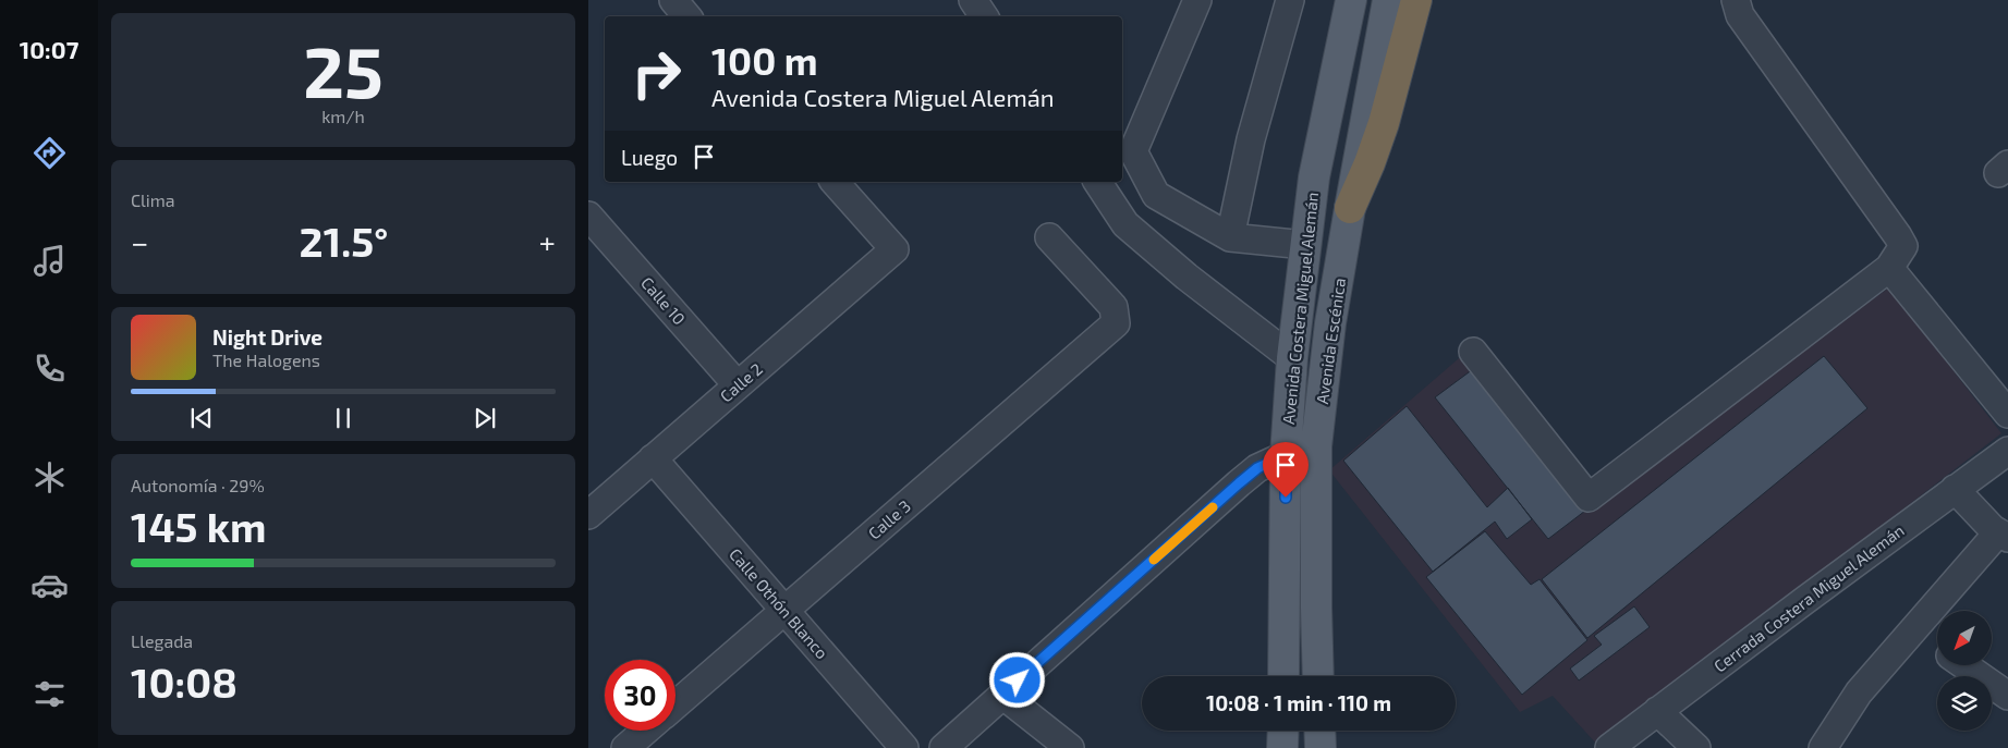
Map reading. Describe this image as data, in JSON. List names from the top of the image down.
{
  "streets": {
    "main road": ["Avenida Costera Miguel Alemán", "Avenida Escénica"],
    "street": [
      "Calle 10",
      "Calle 2",
      "Calle 3",
      "Cerrada Costera Miguel Alemán",
      "Calle Othón Blanco"
    ]
  },
  "crossings": [
    ["Calle 10", "Calle 2"],
    ["Calle 2", "Calle Othón Blanco"],
    ["Calle 3", "Calle Othón Blanco"]
  ],
  "north": "bottom left",
  "page": {
    "tabs": "10:07",
    "tile": [
      ["25", "km/h"],
      "Clima",
      ["Autonomía · 29%", "145 km"],
      ["Llegada", "10:08"]
    ],
    "turn": ["100 m", "Avenida Costera Miguel Alemán"],
    "then": "Luego",
    "heat": ["−", "21.5°", "+"],
    "song": ["Night Drive", "The Halogens"],
    "limit": "30",
    "trip": "10:08 · 1 min · 110 m"
  }
}
